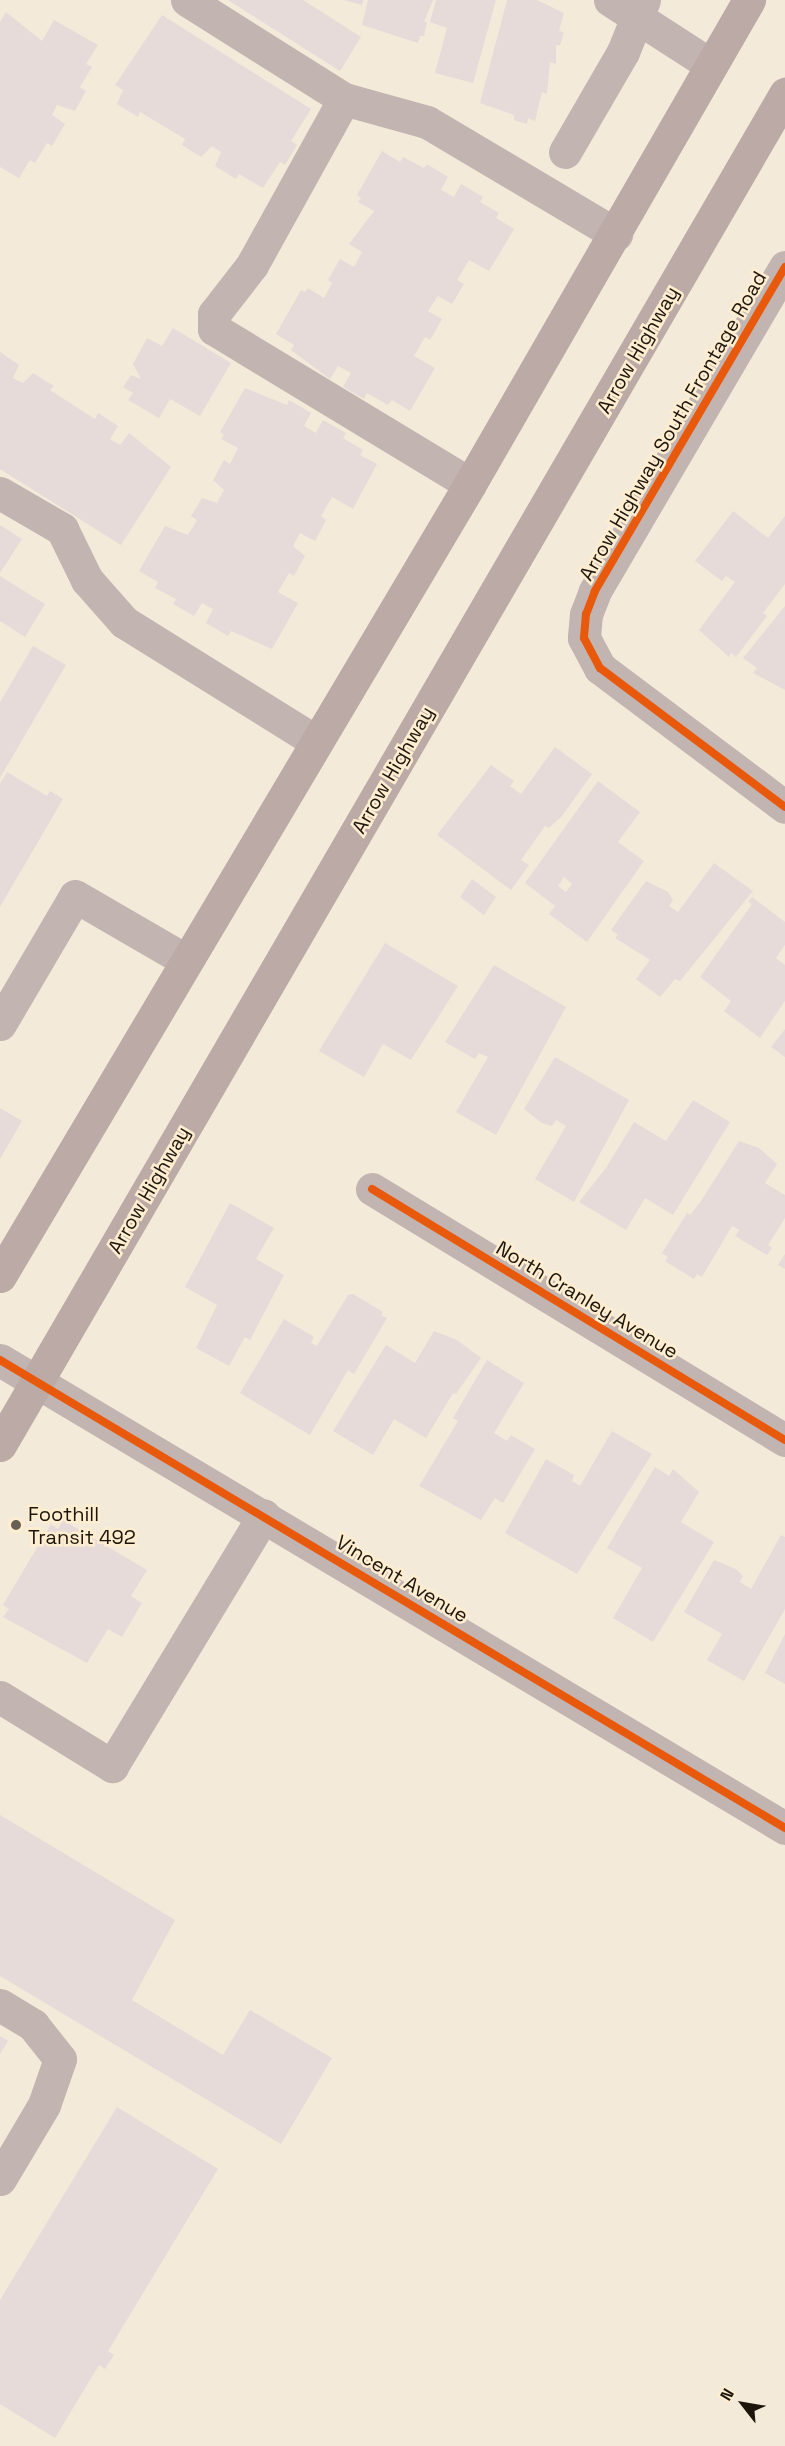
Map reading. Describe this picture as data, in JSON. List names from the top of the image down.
{
  "streets": {
    "main road": ["Arrow Highway"],
    "street": ["Arrow Highway South Frontage Road", "North Cranley Avenue", "Vincent Avenue"]
  },
  "crossings": [
    ["Arrow Highway", "Vincent Avenue"]
  ],
  "places": ["Foothill Transit 492"],
  "north": "top left"
}
